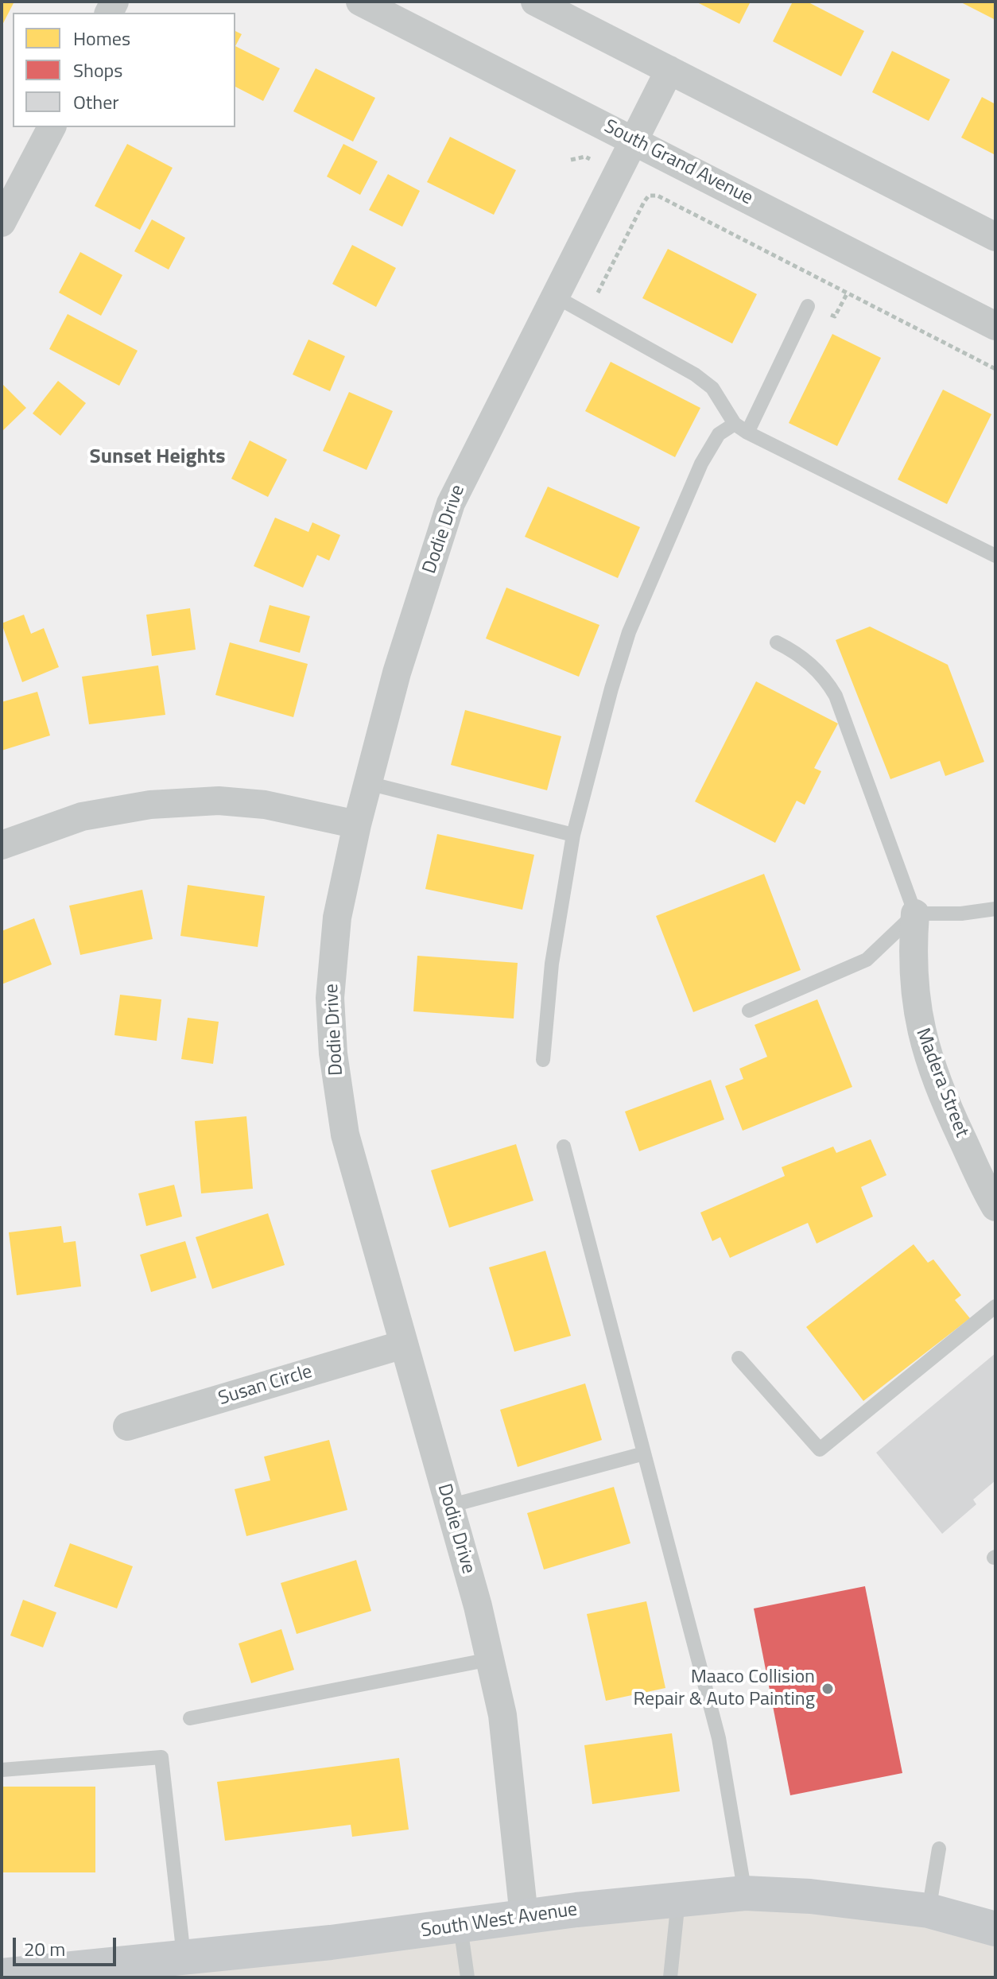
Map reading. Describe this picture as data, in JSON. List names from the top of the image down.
{
  "streets": {
    "street": [
      "South Grand Avenue",
      "Dodie Drive",
      "Madera Street",
      "Susan Circle",
      "South West Avenue"
    ]
  },
  "crossings": [
    ["South Grand Avenue", "Dodie Drive"],
    ["Dodie Drive", "Susan Circle"],
    ["Dodie Drive", "South West Avenue"]
  ],
  "districts": ["Sunset Heights"],
  "places": ["Maaco Collision Repair & Auto Painting"],
  "legend": ["Homes", "Shops", "Other"],
  "scale_bar": "20 m"
}
